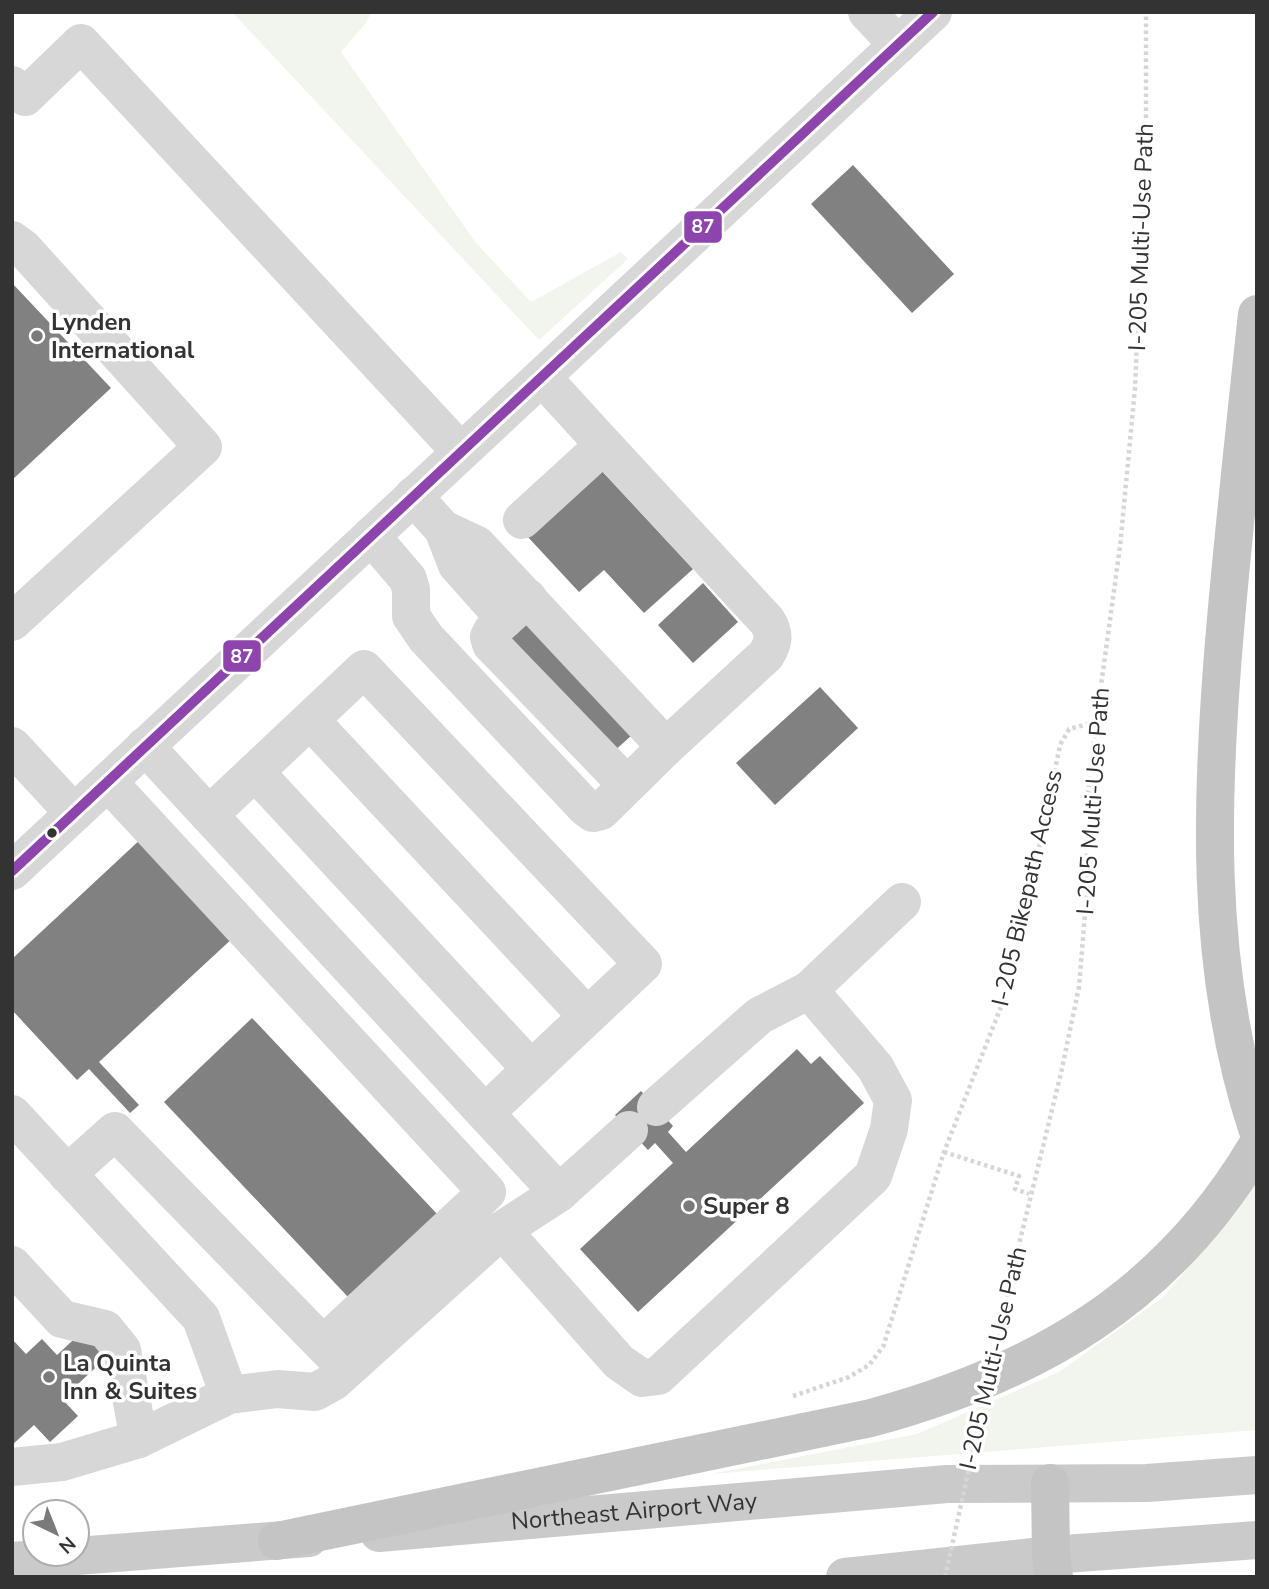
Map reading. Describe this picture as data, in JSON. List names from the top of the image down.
{
  "streets": {
    "main road": ["Northeast Airport Way"],
    "path": ["I-205 Multi-Use Path", "I-205 Bikepath Access"]
  },
  "crossings": [
    ["I-205 Multi-Use Path", "I-205 Bikepath Access"]
  ],
  "places": ["Lynden International", "Super 8", "La Quinta Inn & Suites"],
  "lines": ["transit line 87"],
  "north": "bottom right"
}
